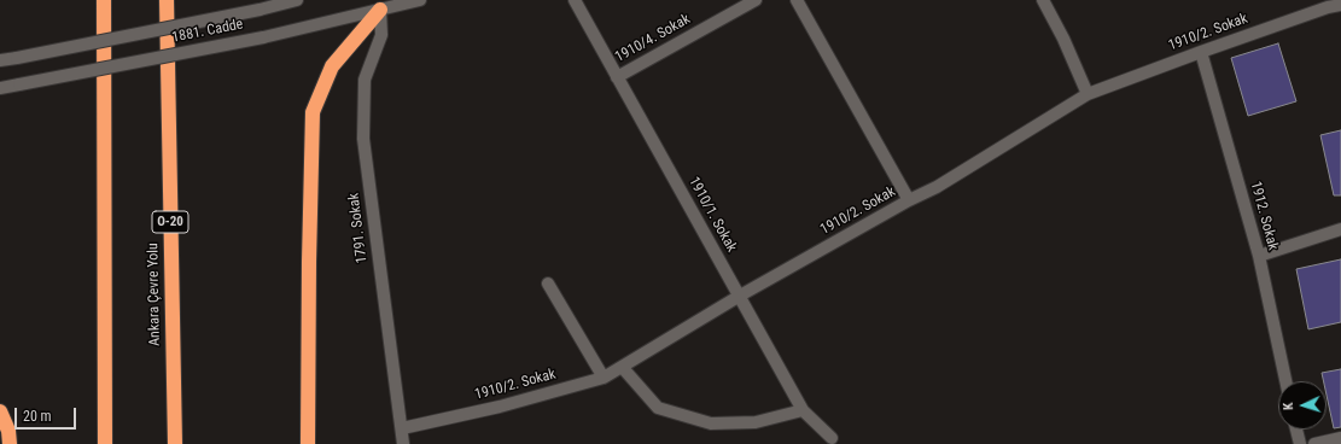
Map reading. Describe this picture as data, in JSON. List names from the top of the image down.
{
  "streets": {
    "highway": ["O-20", "Ankara Çevre Yolu"],
    "street": [
      "1881. Cadde",
      "1910/2. Sokak",
      "1910/4. Sokak",
      "1910/1. Sokak",
      "1912. Sokak",
      "1791. Sokak"
    ]
  },
  "crossings": [
    ["1881. Cadde", "1791. Sokak"],
    ["1910/2. Sokak", "1910/1. Sokak"],
    ["1910/2. Sokak", "1912. Sokak"],
    ["1910/2. Sokak", "1791. Sokak"],
    ["1910/4. Sokak", "1910/1. Sokak"]
  ],
  "scale_bar": "20 m",
  "north": "left"
}
